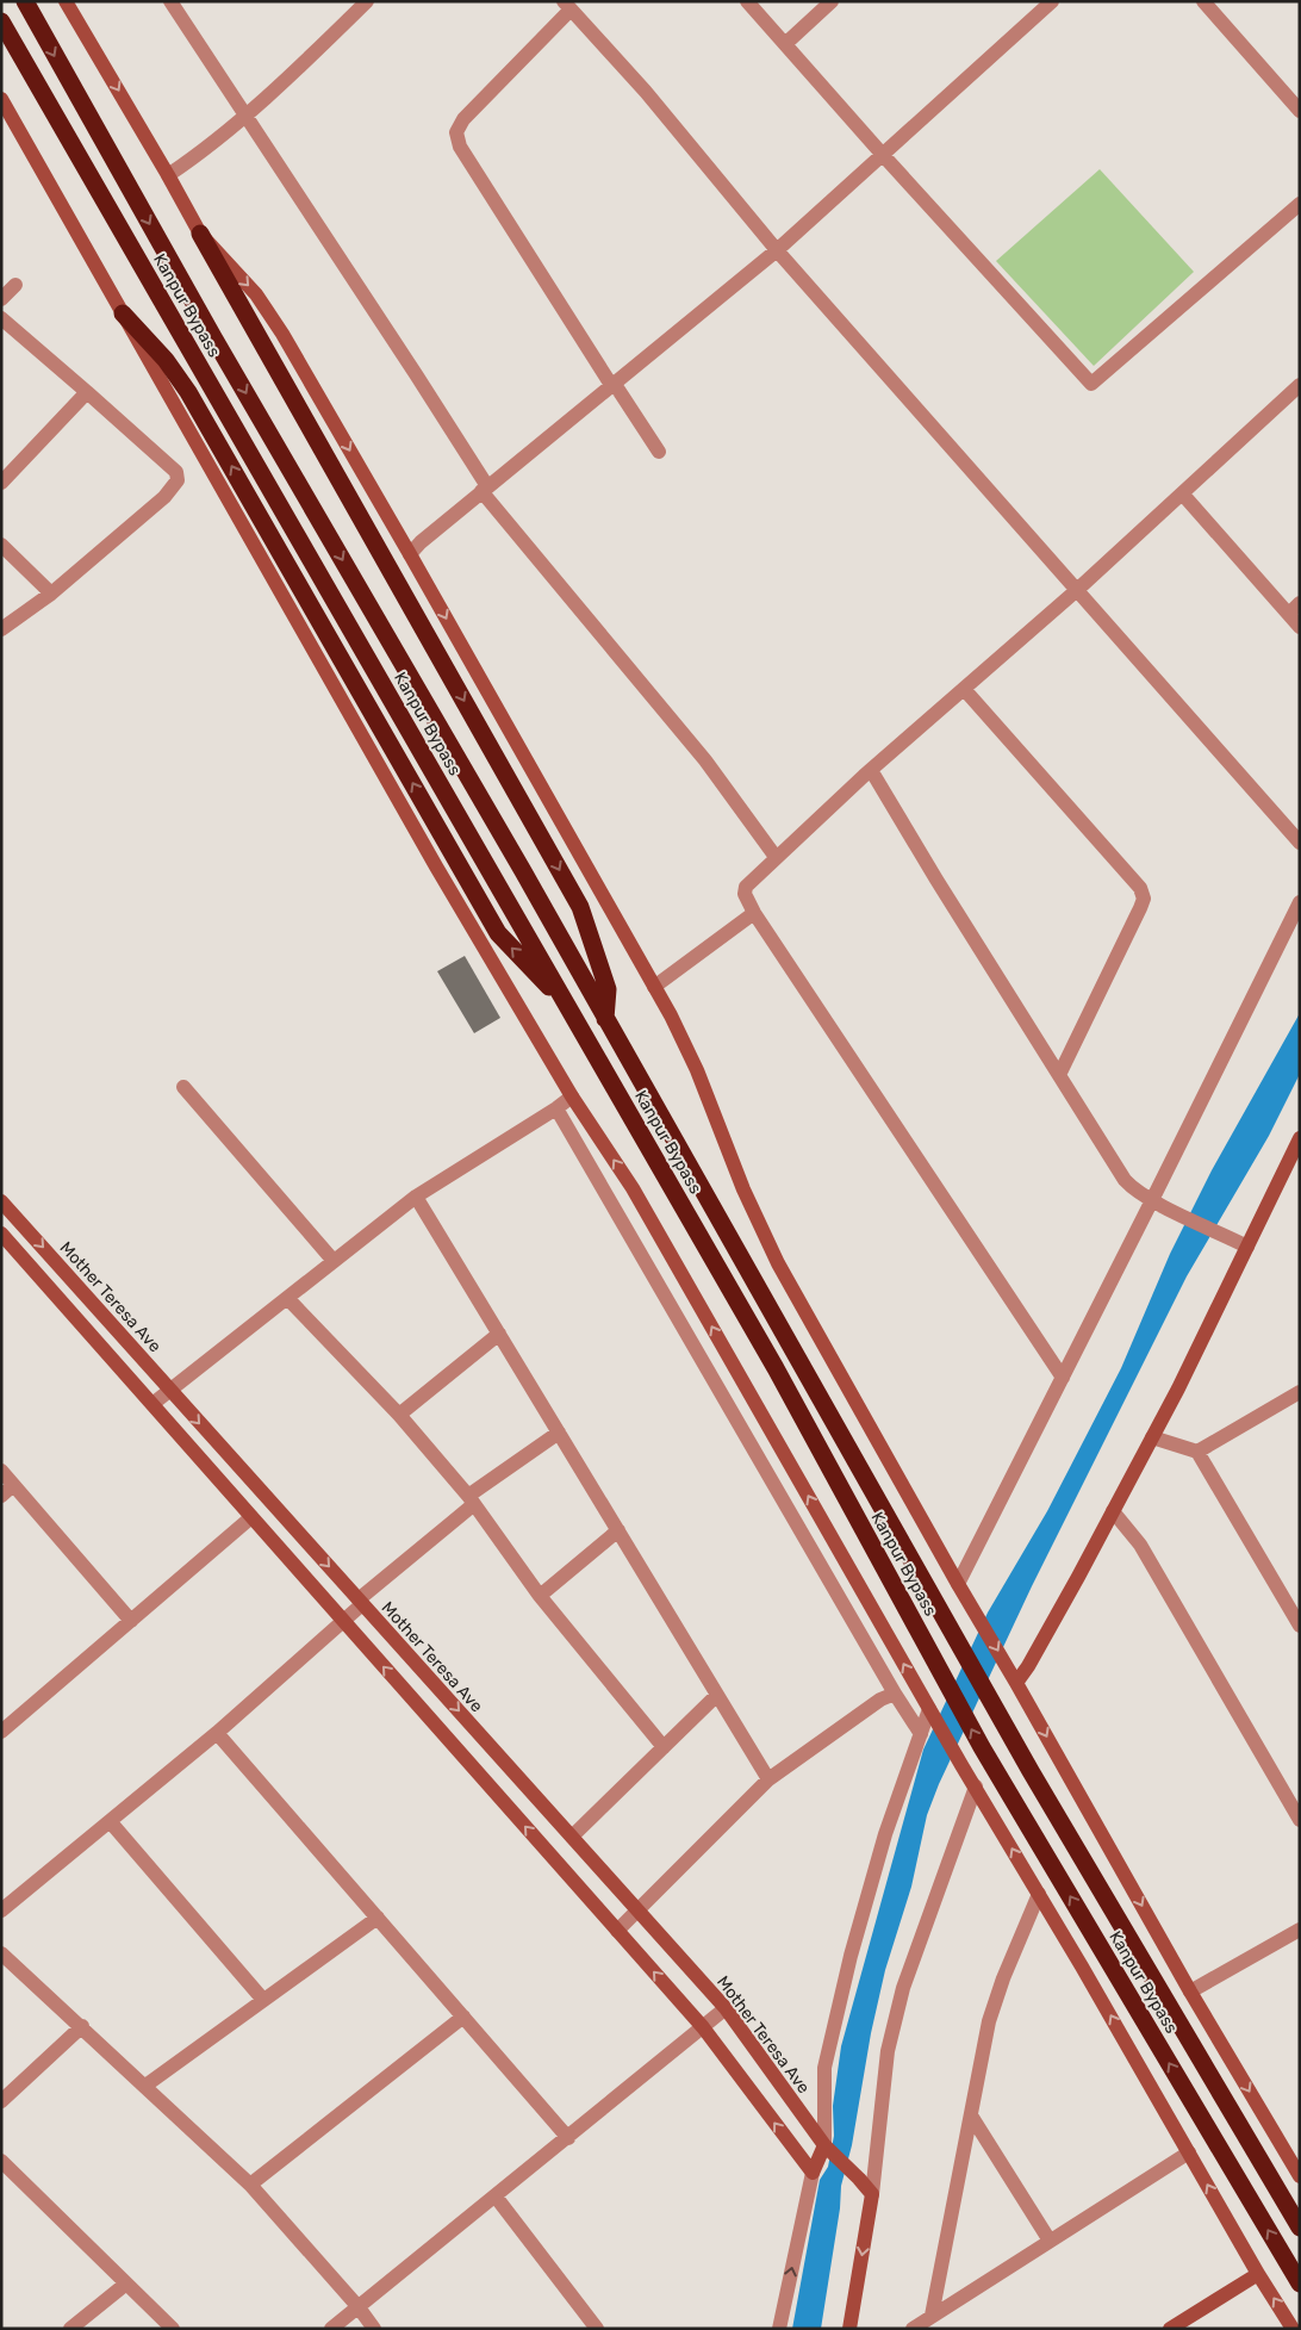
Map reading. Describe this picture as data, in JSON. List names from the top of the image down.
{
  "streets": {
    "highway": ["Kanpur Bypass"],
    "main road": ["Mother Teresa Ave"]
  }
}
